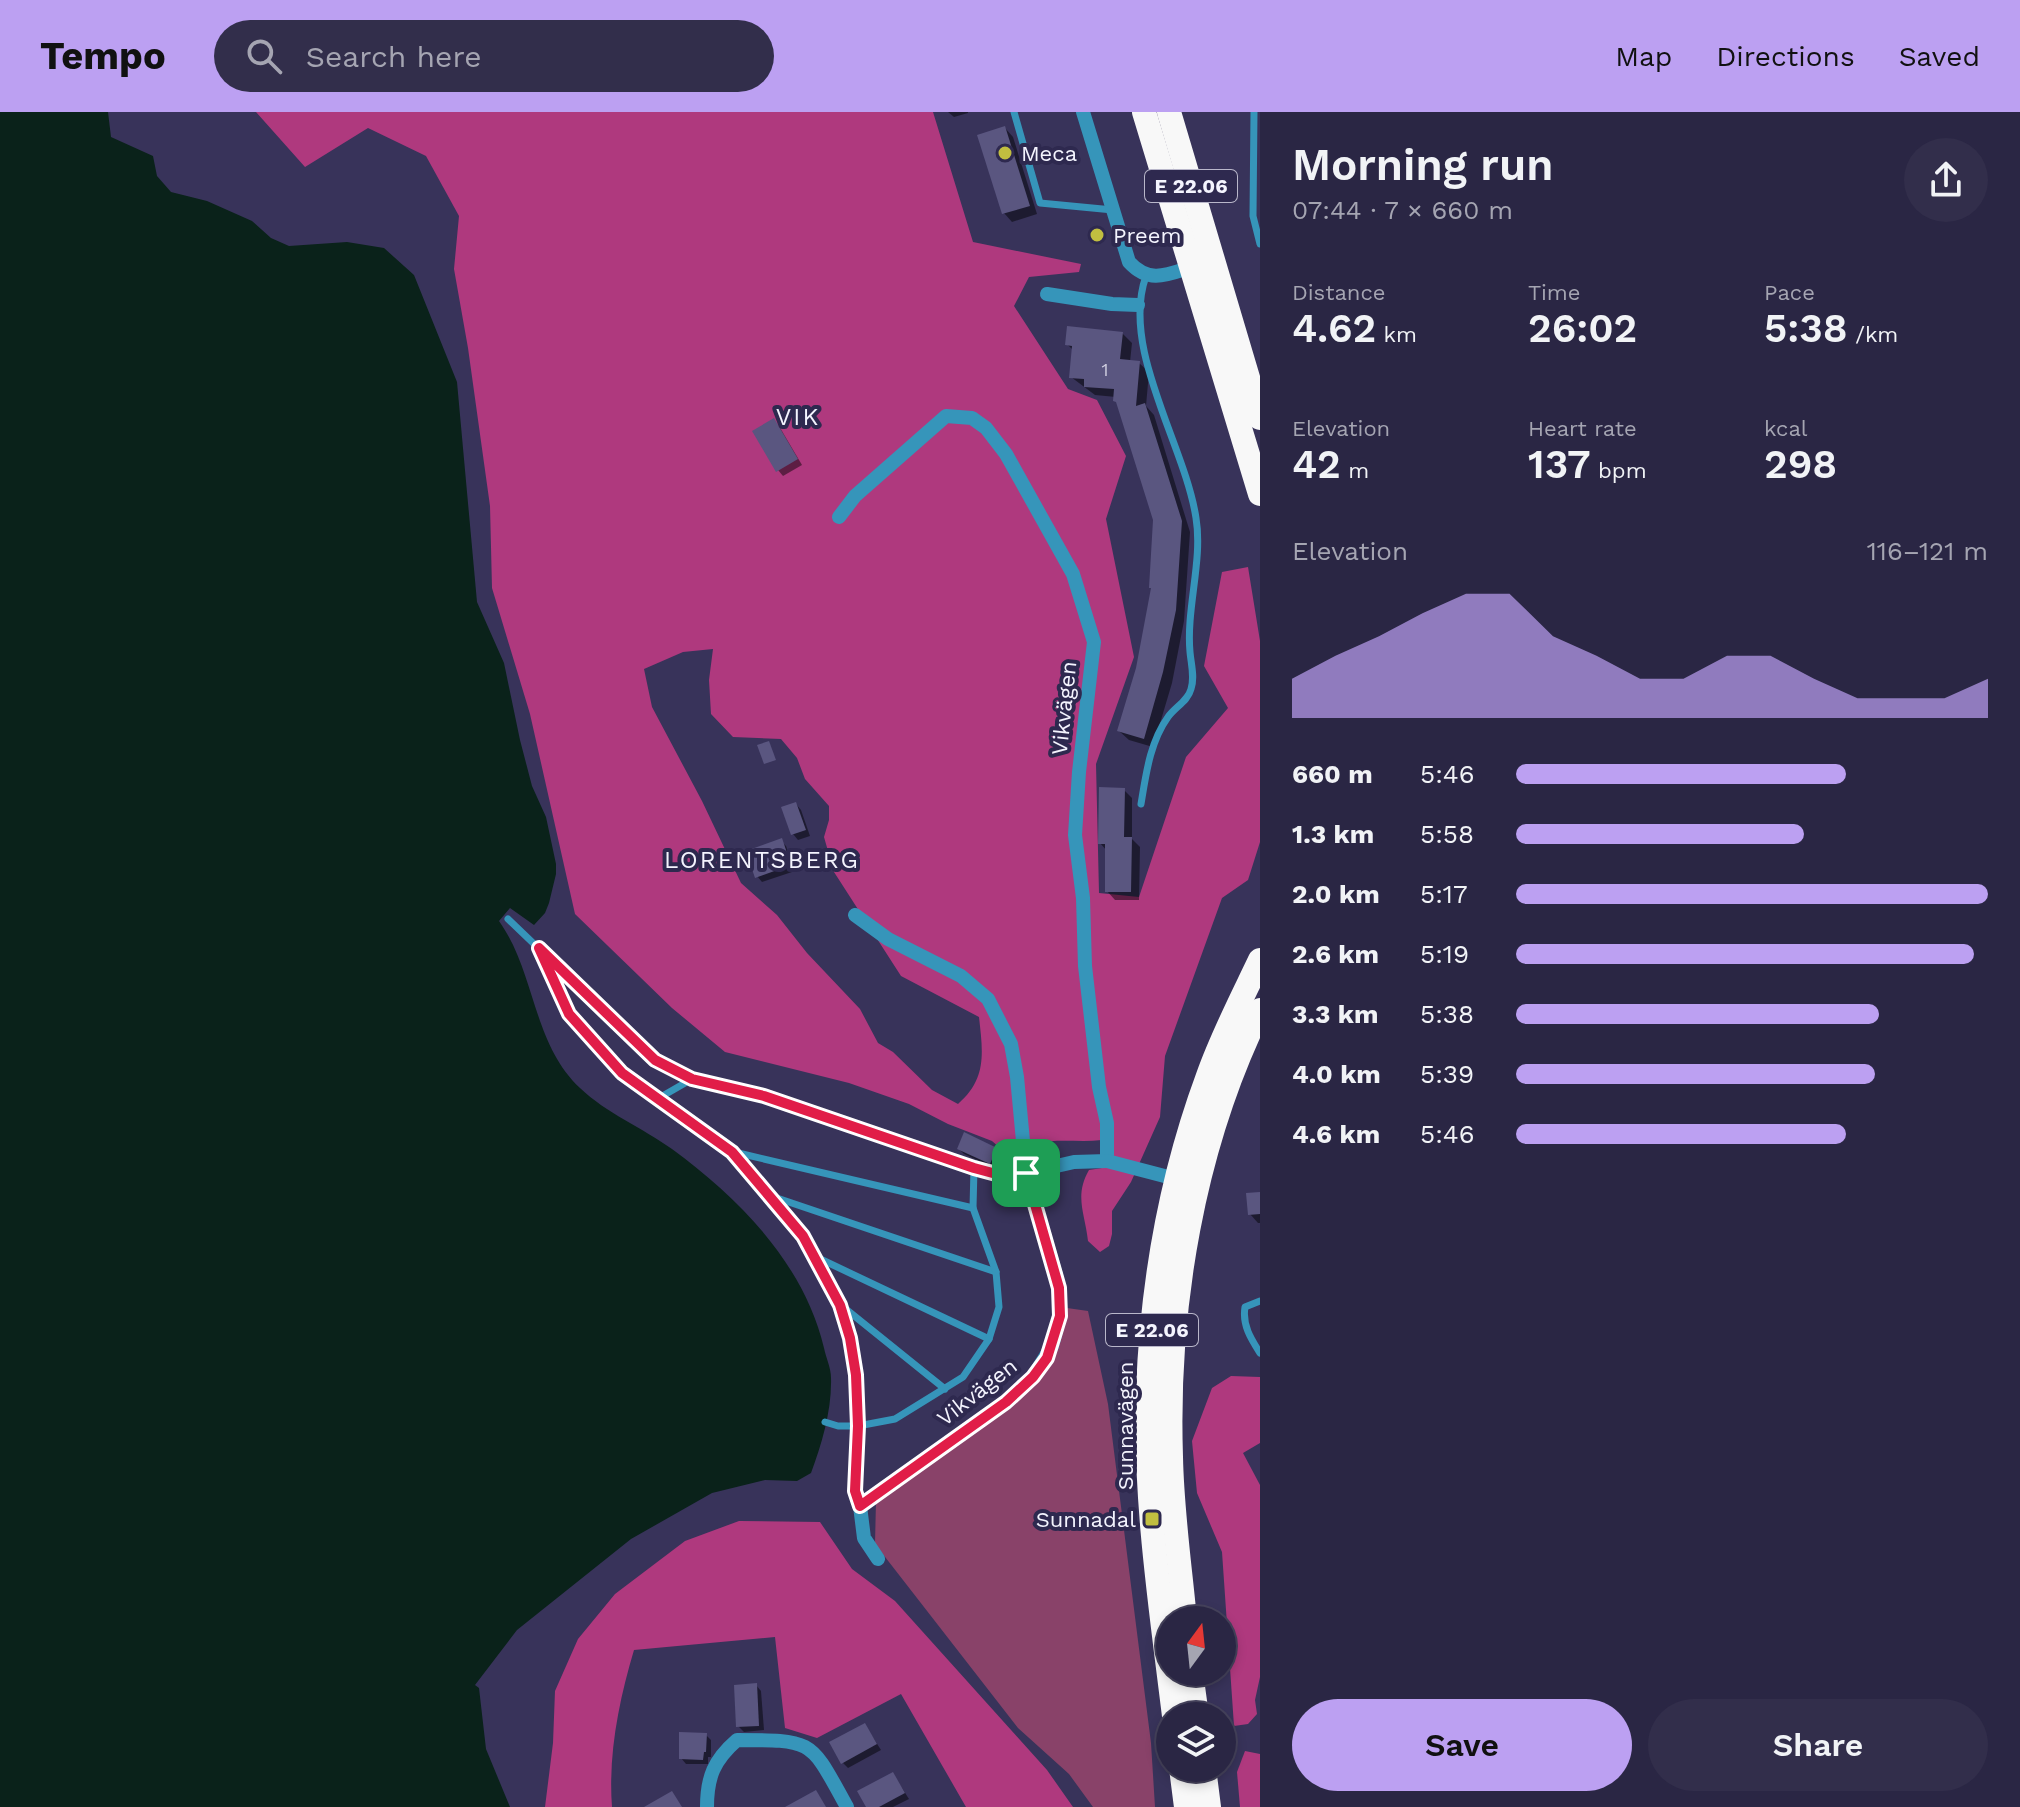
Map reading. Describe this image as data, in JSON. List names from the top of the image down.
{
  "streets": {
    "highway": ["E 22.06", "Sunnavägen"],
    "street": ["Vikvägen"]
  },
  "districts": ["VIK", "LORENTSBERG"],
  "places": {
    "other": ["Meca", "Preem"],
    "transit": ["Sunnadal"]
  },
  "house_numbers": ["1"],
  "north": "top",
  "page": {
    "header": "Tempo",
    "search": "Search here",
    "nav": ["Map", "Directions", "Saved"],
    "heading": ["Morning run", "07:44 · 7 × 660 m"],
    "stats": [
      ["Distance", "4.62 km"],
      ["Time", "26:02"],
      ["Pace", "5:38 /km"],
      ["Elevation", "42 m"],
      ["Heart rate", "137 bpm"],
      ["kcal", "298"]
    ],
    "chart": ["Elevation", "116–121 m"],
    "list": [
      {
        "name": "660 m",
        "note": "5:46"
      },
      {
        "name": "1.3 km",
        "note": "5:58"
      },
      {
        "name": "2.0 km",
        "note": "5:17"
      },
      {
        "name": "2.6 km",
        "note": "5:19"
      },
      {
        "name": "3.3 km",
        "note": "5:38"
      },
      {
        "name": "4.0 km",
        "note": "5:39"
      },
      {
        "name": "4.6 km",
        "note": "5:46"
      }
    ],
    "buttons": ["Save", "Share"]
  }
}
